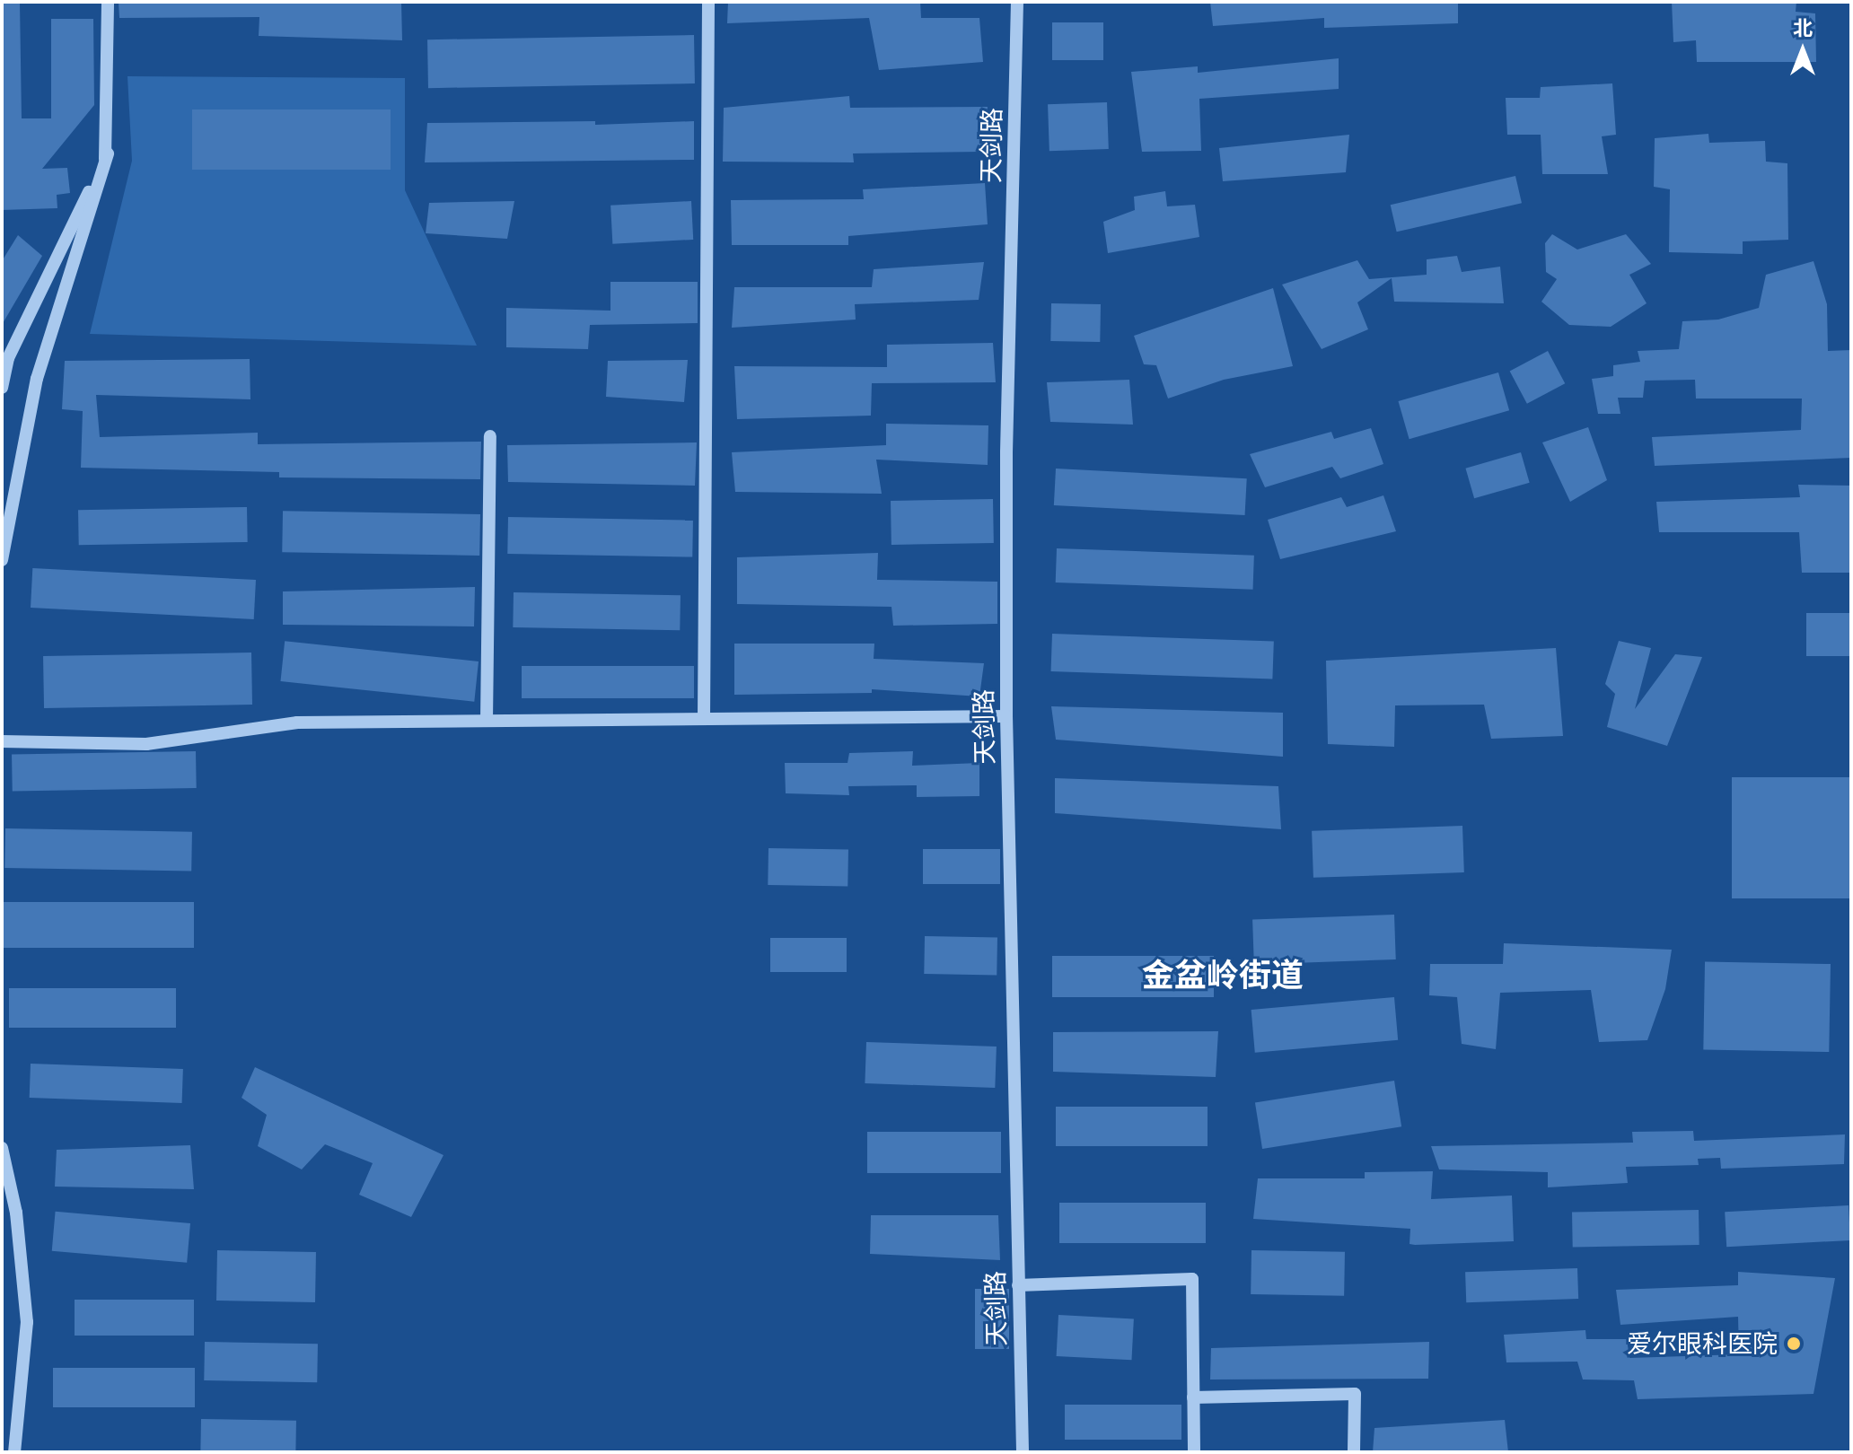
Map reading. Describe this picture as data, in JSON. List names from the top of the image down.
{
  "streets": {
    "street": ["天剑路"]
  },
  "districts": ["金盆岭街道"],
  "places": ["爱尔眼科医院"],
  "north": "top"
}
